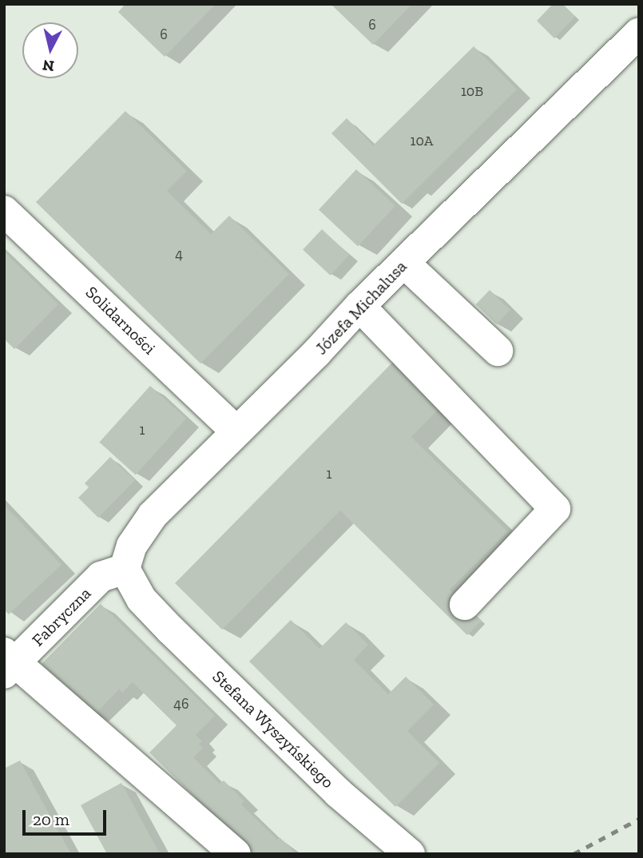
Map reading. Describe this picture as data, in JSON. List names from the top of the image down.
{
  "streets": {
    "street": [
      "Józefa Michalusa",
      "Solidarności",
      "Fabryczna",
      "Stefana Wyszyńskiego"
    ]
  },
  "crossings": [
    ["Józefa Michalusa", "Solidarności"],
    ["Józefa Michalusa", "Fabryczna"],
    ["Józefa Michalusa", "Stefana Wyszyńskiego"],
    ["Fabryczna", "Stefana Wyszyńskiego"]
  ],
  "house_numbers": [
    "6",
    "6",
    "10B",
    "10A",
    "4",
    "1",
    "1",
    "46"
  ],
  "scale_bar": "20 m",
  "north": "bottom"
}
